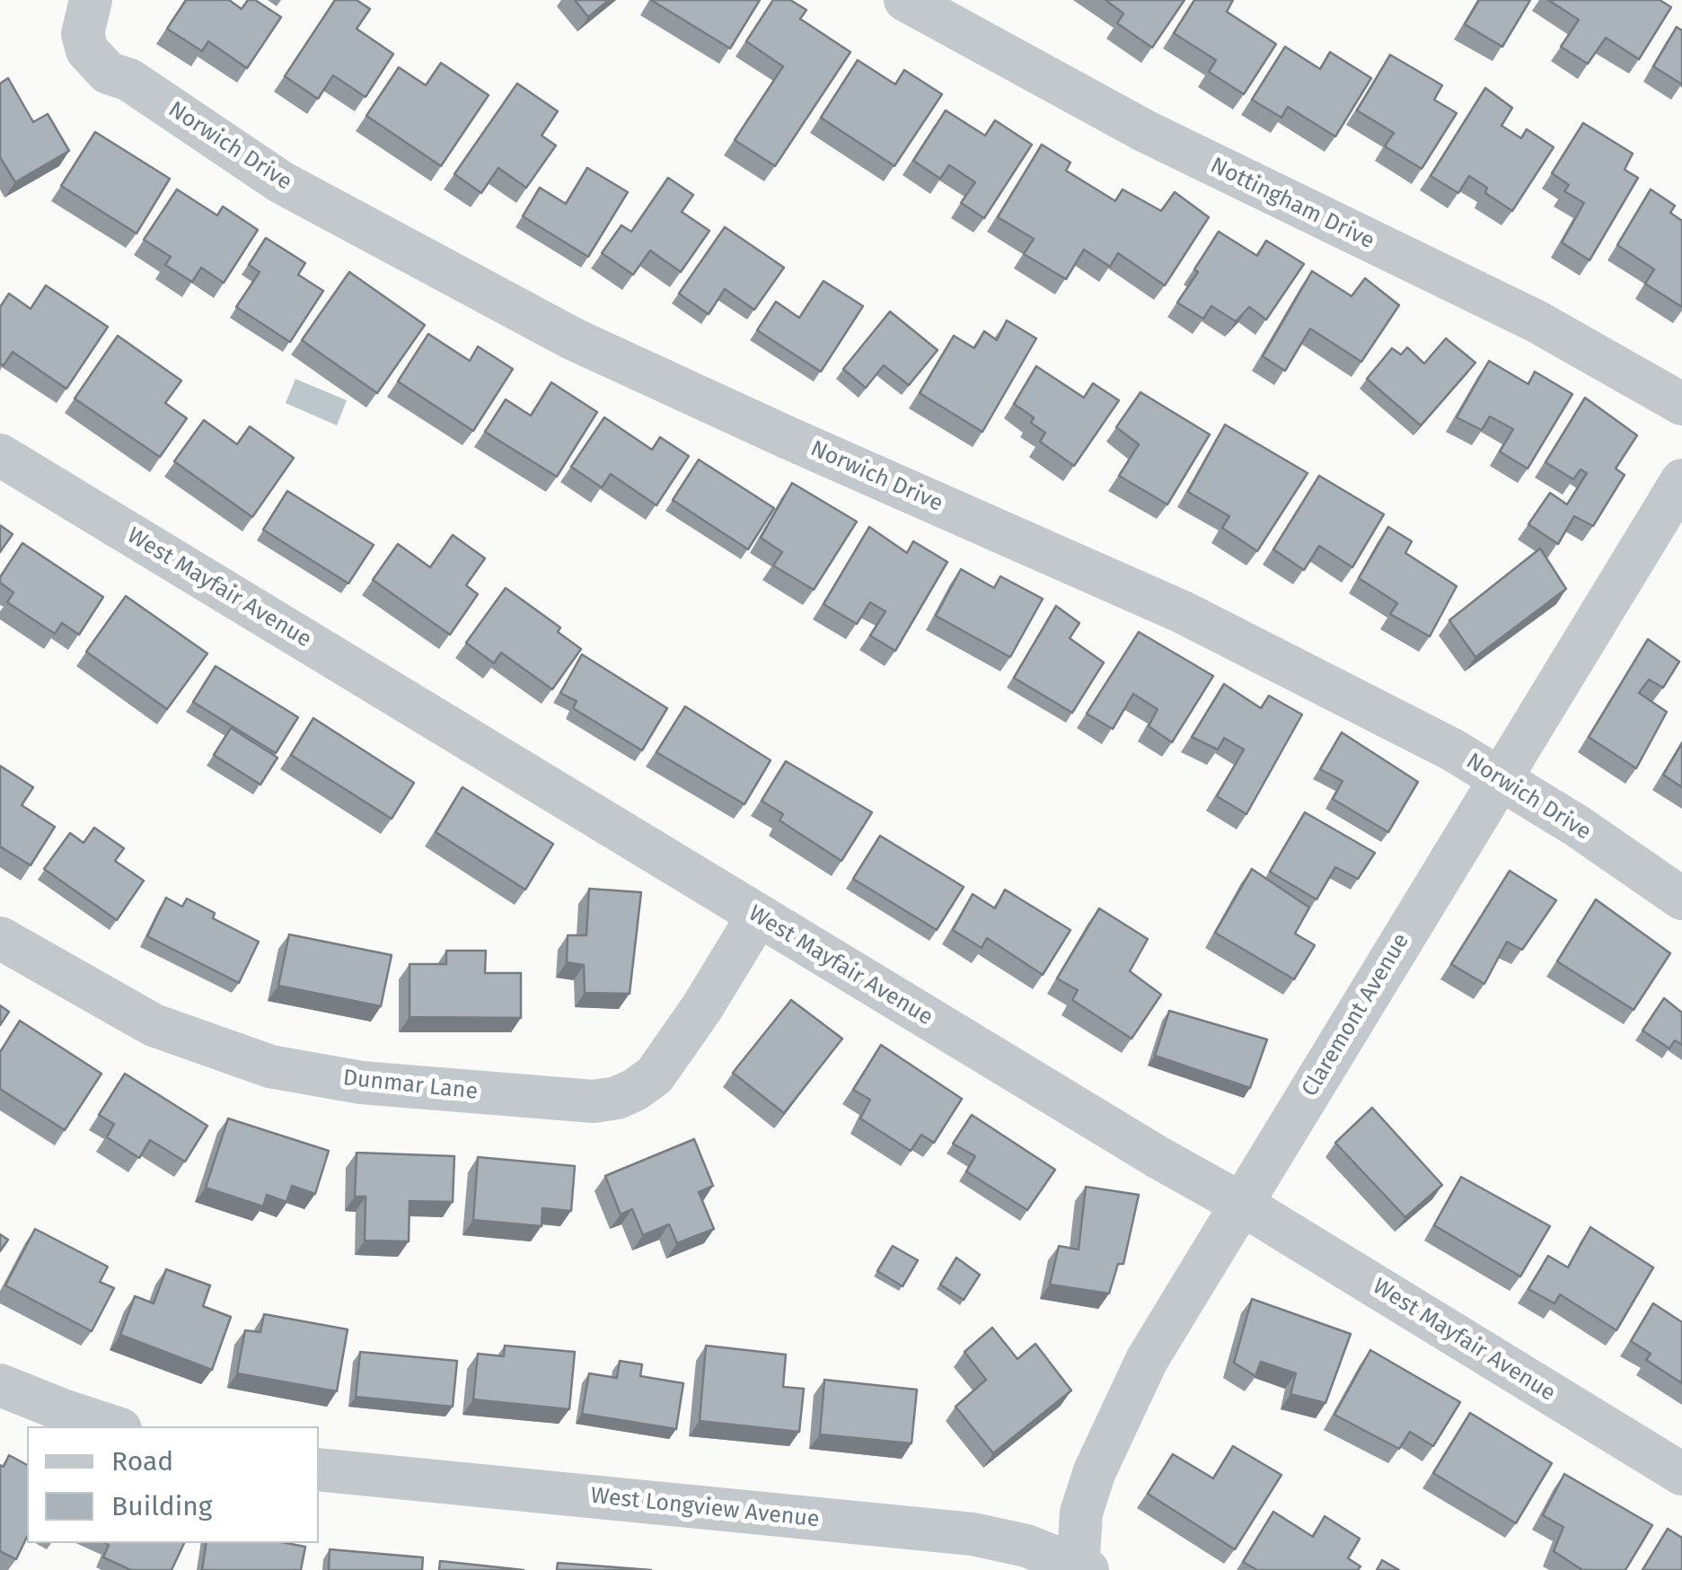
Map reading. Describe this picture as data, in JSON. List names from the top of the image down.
{
  "streets": {
    "street": [
      "Norwich Drive",
      "Nottingham Drive",
      "West Mayfair Avenue",
      "Claremont Avenue",
      "Dunmar Lane",
      "West Longview Avenue"
    ]
  },
  "crossings": [
    ["Norwich Drive", "Claremont Avenue"],
    ["West Mayfair Avenue", "Claremont Avenue"],
    ["West Mayfair Avenue", "Dunmar Lane"],
    ["Claremont Avenue", "West Longview Avenue"]
  ],
  "legend": ["Road", "Building"]
}
